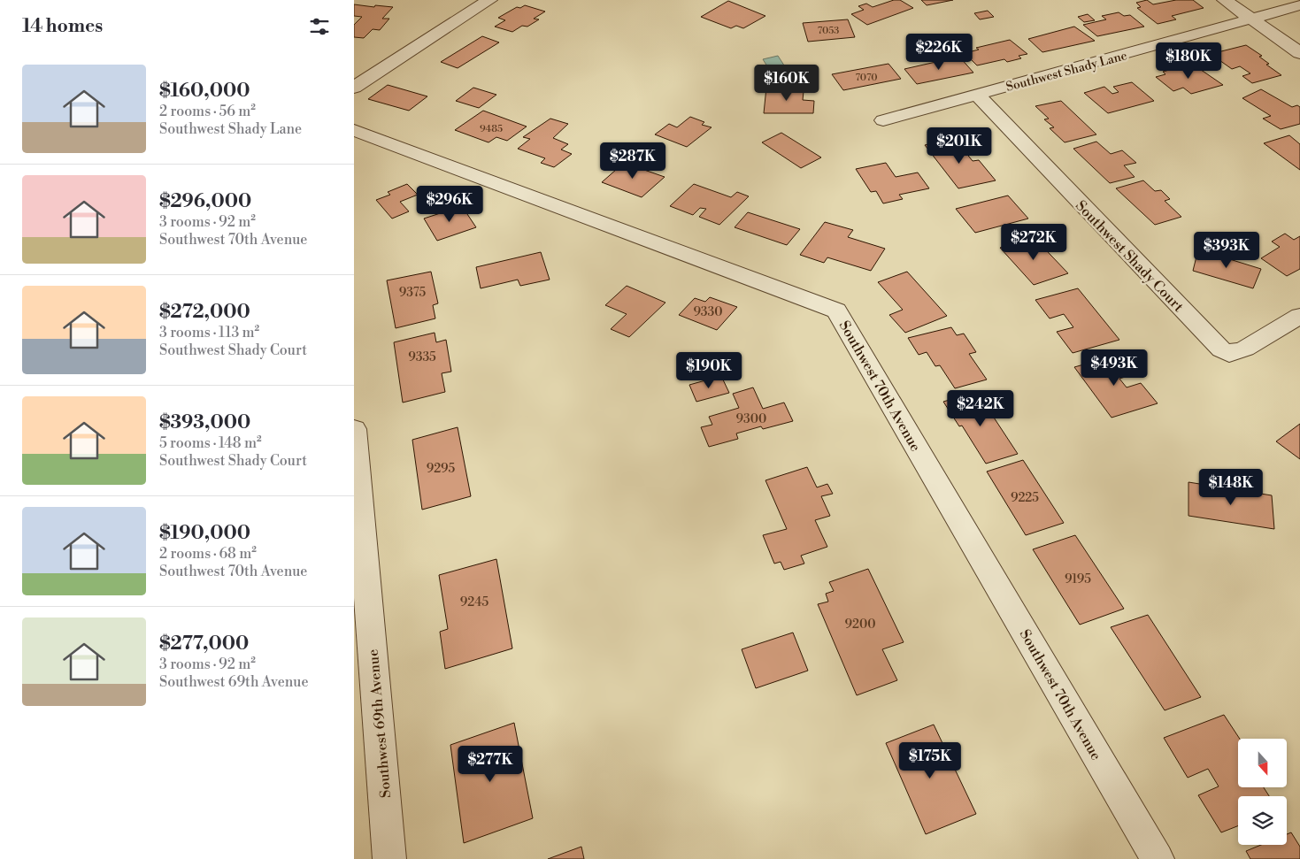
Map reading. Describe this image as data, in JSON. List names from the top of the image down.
{
  "streets": {
    "street": [
      "Southwest Shady Lane",
      "Southwest Shady Court",
      "Southwest 70th Avenue",
      "Southwest 69th Avenue"
    ]
  },
  "crossings": [
    ["Southwest Shady Lane", "Southwest Shady Court"]
  ],
  "house_numbers": [
    "7053",
    "7070",
    "9485",
    "9375",
    "9330",
    "9335",
    "9300",
    "9295",
    "9225",
    "9195",
    "9245",
    "9200"
  ],
  "north": "bottom",
  "page": {
    "heading": "14 homes",
    "price": [
      "$226K",
      "$180K",
      "$160K",
      "$201K",
      "$287K",
      "$296K",
      "$272K",
      "$393K",
      "$493K",
      "$190K",
      "$242K",
      "$148K",
      "$175K",
      "$277K"
    ],
    "list": [
      {
        "name": "$160,000",
        "note": "2 rooms · 56 m² · Southwest Shady Lane"
      },
      {
        "name": "$296,000",
        "note": "3 rooms · 92 m² · Southwest 70th Avenue"
      },
      {
        "name": "$272,000",
        "note": "3 rooms · 113 m² · Southwest Shady Court"
      },
      {
        "name": "$393,000",
        "note": "5 rooms · 148 m² · Southwest Shady Court"
      },
      {
        "name": "$190,000",
        "note": "2 rooms · 68 m² · Southwest 70th Avenue"
      },
      {
        "name": "$277,000",
        "note": "3 rooms · 92 m² · Southwest 69th Avenue"
      }
    ]
  }
}
